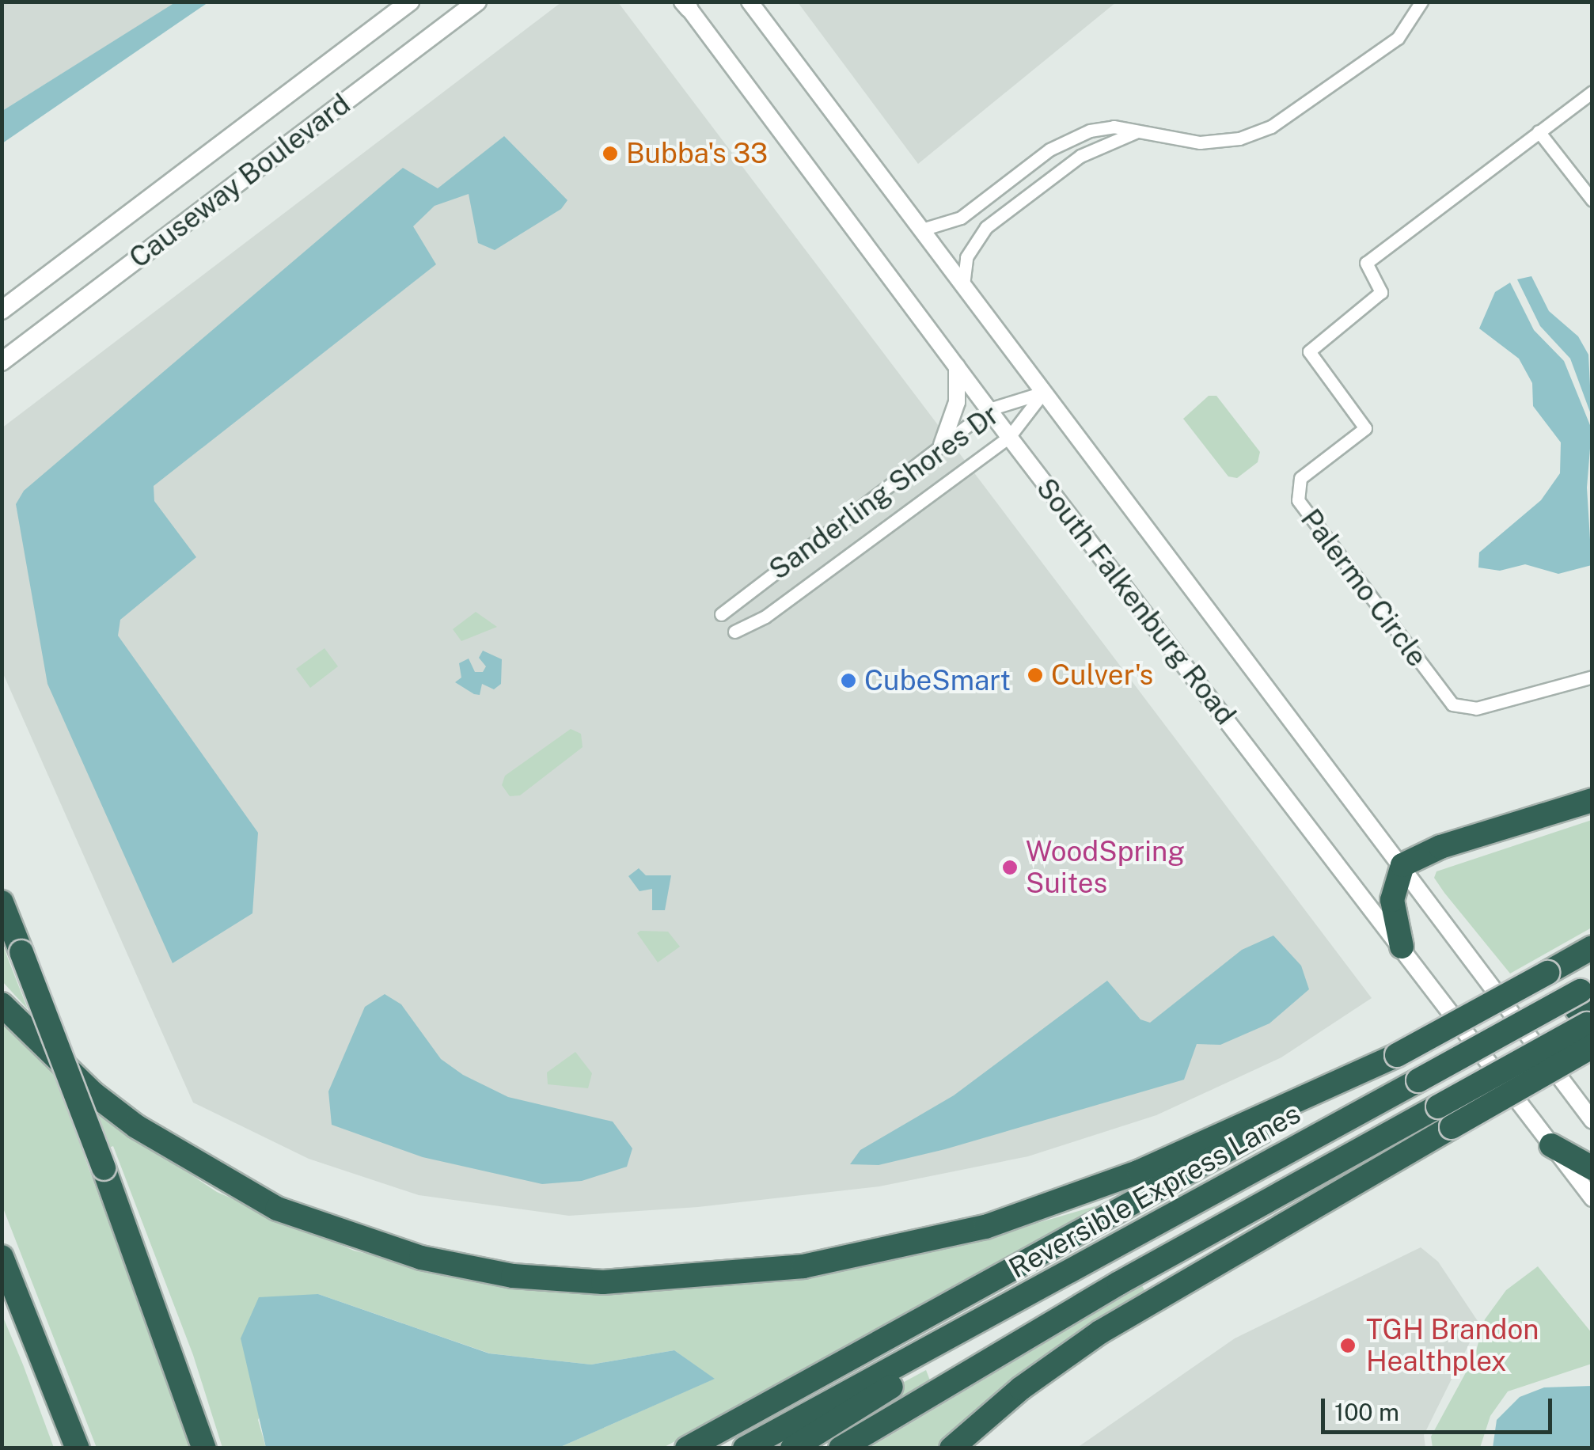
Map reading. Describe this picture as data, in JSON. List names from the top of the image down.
{
  "streets": {
    "highway": ["Reversible Express Lanes"],
    "main road": ["Causeway Boulevard"],
    "street": ["Sanderling Shores Dr", "Palermo Circle", "South Falkenburg Road"]
  },
  "crossings": [
    ["Sanderling Shores Dr", "South Falkenburg Road"]
  ],
  "places": [
    "Bubba's 33",
    "Culver's",
    "CubeSmart",
    "WoodSpring Suites",
    "TGH Brandon Healthplex"
  ],
  "scale_bar": "100 m"
}
